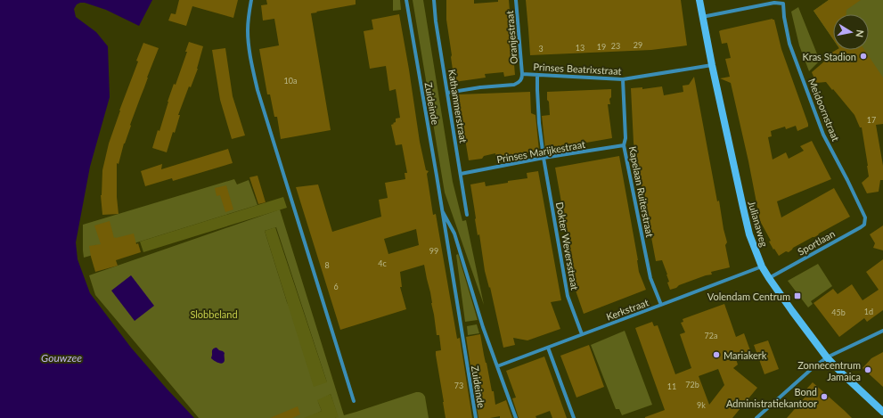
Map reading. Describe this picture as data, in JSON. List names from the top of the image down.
{
  "streets": {
    "main road": ["Julianaweg"],
    "street": [
      "Oranjestraat",
      "Prinses Beatrixstraat",
      "Zuideinde",
      "Kathammerstraat",
      "Meidoornstraat",
      "Prinses Marijkestraat",
      "Kapelaan Ruiterstraat",
      "Sportlaan",
      "Dokter Weversstraat",
      "Kerkstraat"
    ]
  },
  "crossings": [
    ["Oranjestraat", "Prinses Beatrixstraat"],
    ["Prinses Beatrixstraat", "Kathammerstraat"],
    ["Prinses Beatrixstraat", "Kapelaan Ruiterstraat"],
    ["Prinses Beatrixstraat", "Julianaweg"],
    ["Prinses Beatrixstraat", "Dokter Weversstraat"],
    ["Zuideinde", "Kerkstraat"],
    ["Kathammerstraat", "Prinses Marijkestraat"],
    ["Meidoornstraat", "Julianaweg"],
    ["Meidoornstraat", "Sportlaan"],
    ["Prinses Marijkestraat", "Kapelaan Ruiterstraat"],
    ["Prinses Marijkestraat", "Dokter Weversstraat"],
    ["Kapelaan Ruiterstraat", "Kerkstraat"],
    ["Julianaweg", "Sportlaan"],
    ["Julianaweg", "Kerkstraat"],
    ["Dokter Weversstraat", "Kerkstraat"]
  ],
  "water": ["Gouwzee"],
  "parks": ["Slobbeland"],
  "places": {
    "other": [
      "Kras Stadion",
      "Mariakerk",
      "Zonnecentrum Jamaica",
      "Bond Administratiekantoor"
    ],
    "transit": ["Volendam Centrum"]
  },
  "house_numbers": [
    "29",
    "23",
    "19",
    "13",
    "3",
    "10a",
    "17",
    "99",
    "4c",
    "8",
    "6",
    "1d",
    "45b",
    "72a",
    "72b",
    "73",
    "11",
    "9k"
  ],
  "north": "right"
}
